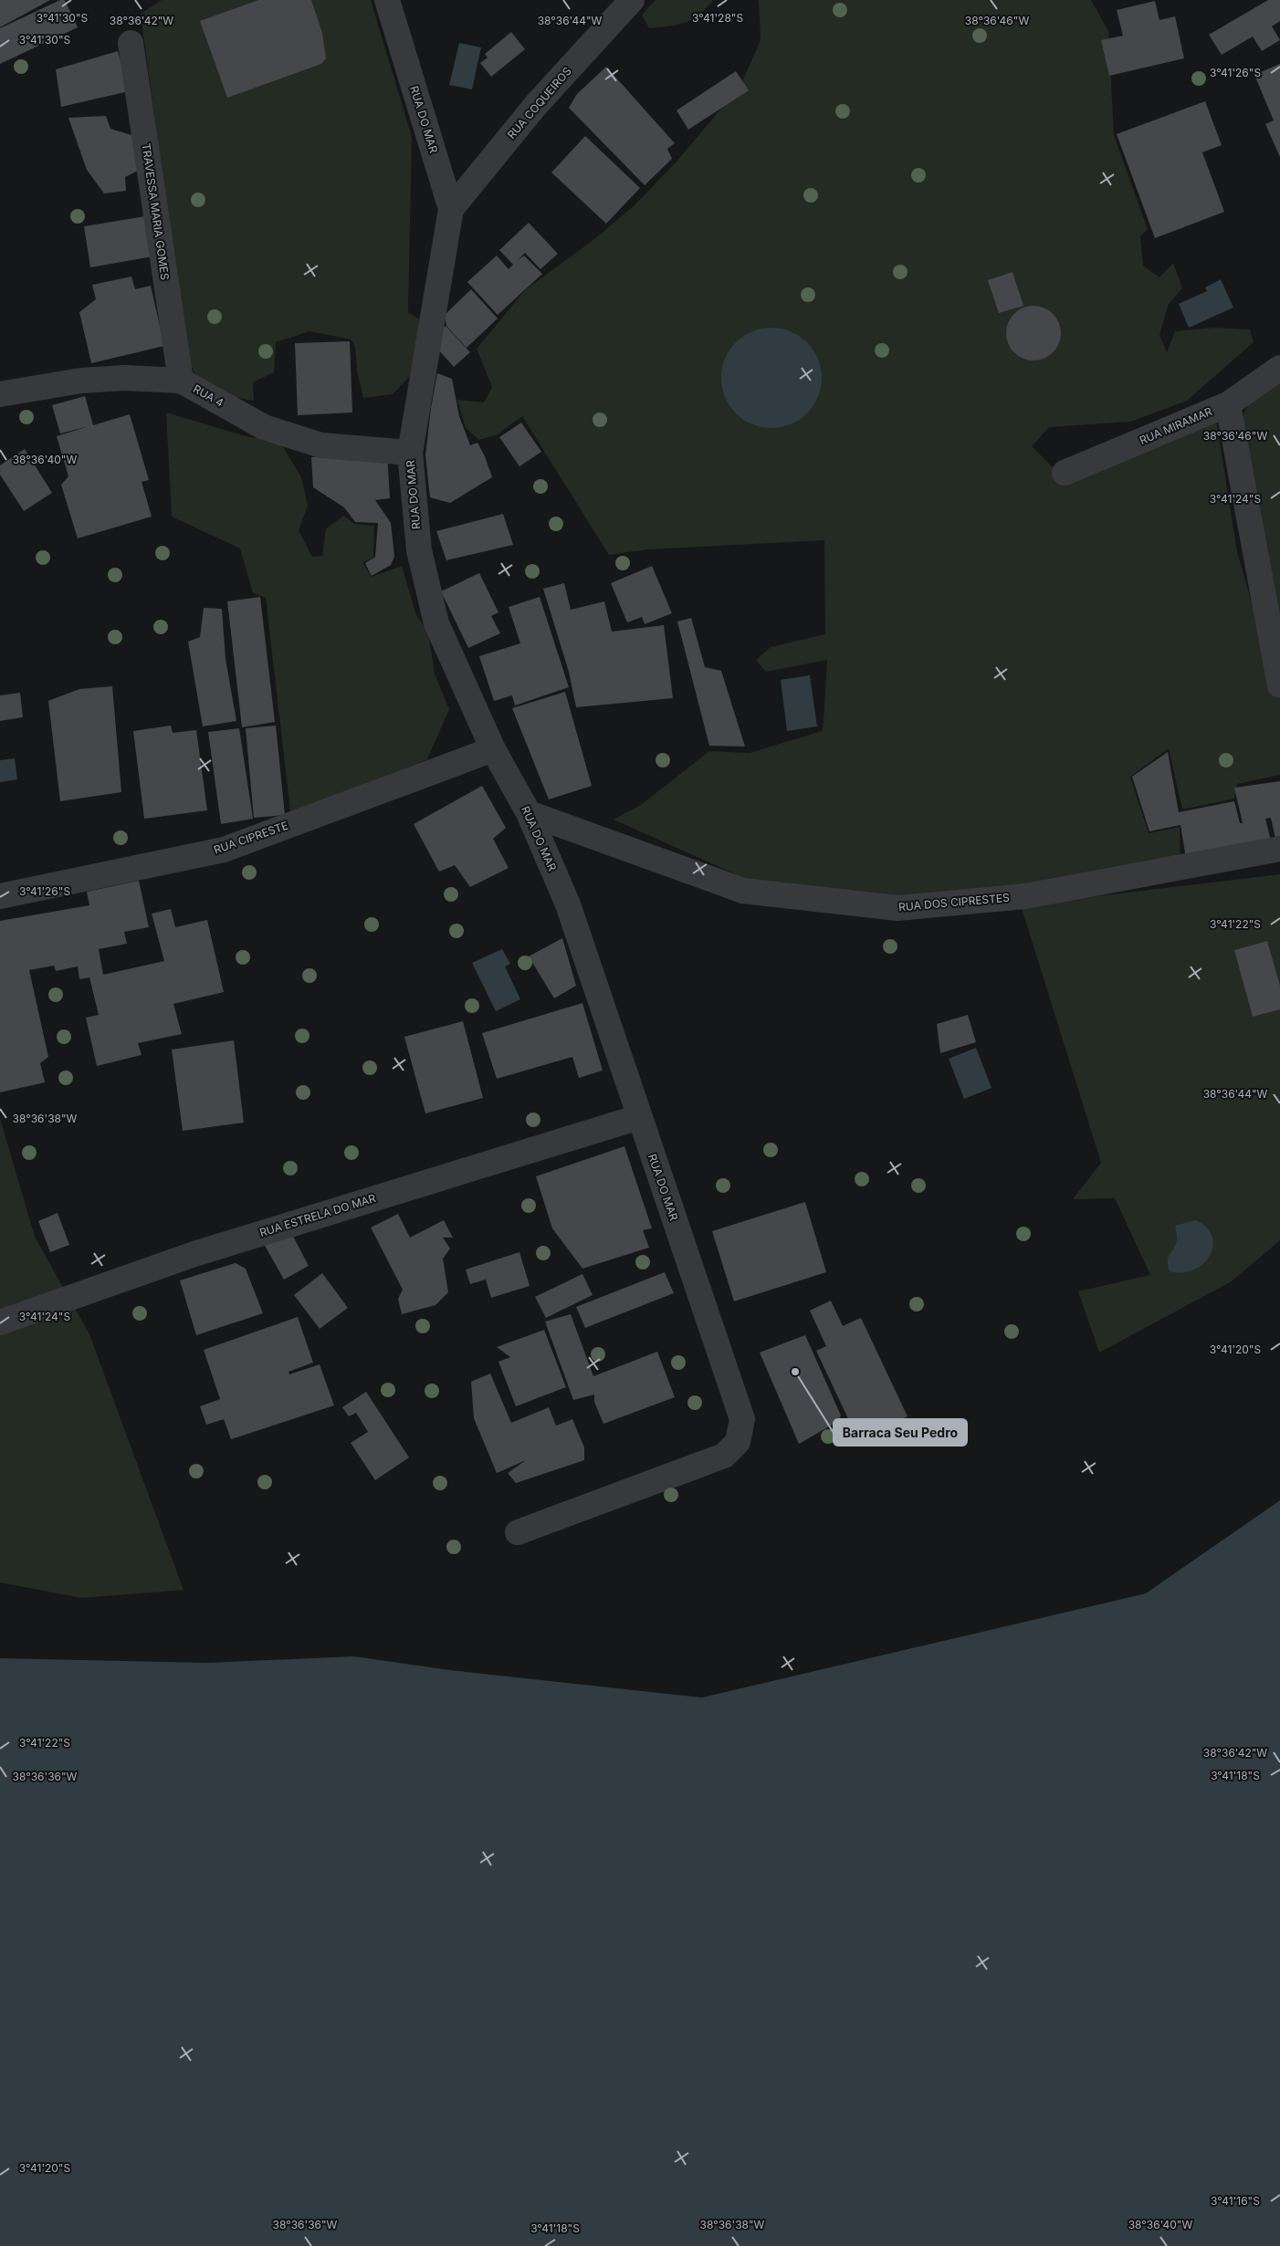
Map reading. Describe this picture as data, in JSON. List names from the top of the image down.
{
  "streets": {
    "street": [
      "RUA COQUEIROS",
      "RUA DO MAR",
      "TRAVESSA MARIA GOMES",
      "RUA 4",
      "RUA MIRAMAR",
      "RUA CIPRESTE",
      "RUA DOS CIPRESTES",
      "RUA ESTRELA DO MAR"
    ]
  },
  "crossings": [
    ["RUA COQUEIROS", "RUA DO MAR"],
    ["RUA DO MAR", "RUA 4"],
    ["RUA DO MAR", "RUA CIPRESTE"],
    ["RUA DO MAR", "RUA DOS CIPRESTES"],
    ["RUA DO MAR", "RUA ESTRELA DO MAR"],
    ["TRAVESSA MARIA GOMES", "RUA 4"]
  ],
  "places": ["Barraca Seu Pedro"],
  "coordinates": [
    "3°41'30\"S",
    "3°41'28\"S",
    "38°36'42\"W",
    "38°36'44\"W",
    "38°36'46\"W",
    "3°41'26\"S",
    "38°36'40\"W",
    "3°41'24\"S",
    "3°41'22\"S",
    "38°36'38\"W",
    "3°41'20\"S",
    "3°41'18\"S",
    "38°36'36\"W",
    "3°41'16\"S"
  ]
}
